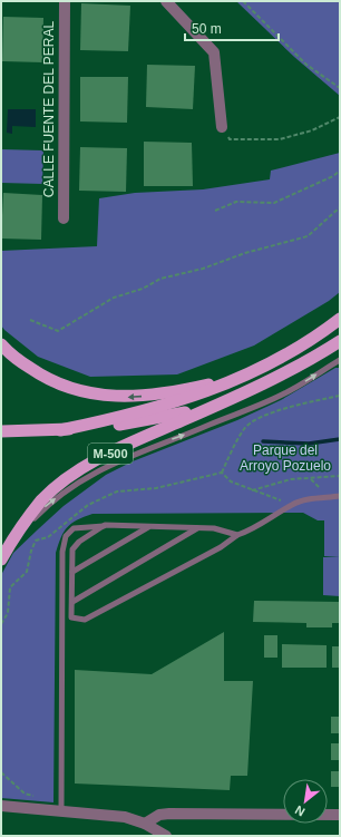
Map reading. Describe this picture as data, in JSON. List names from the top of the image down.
{
  "streets": {
    "highway": ["M-500"],
    "street": ["CALLE FUENTE DEL PERAL"]
  },
  "parks": ["Parque del Arroyo Pozuelo"],
  "scale_bar": "50 m",
  "north": "bottom left"
}
